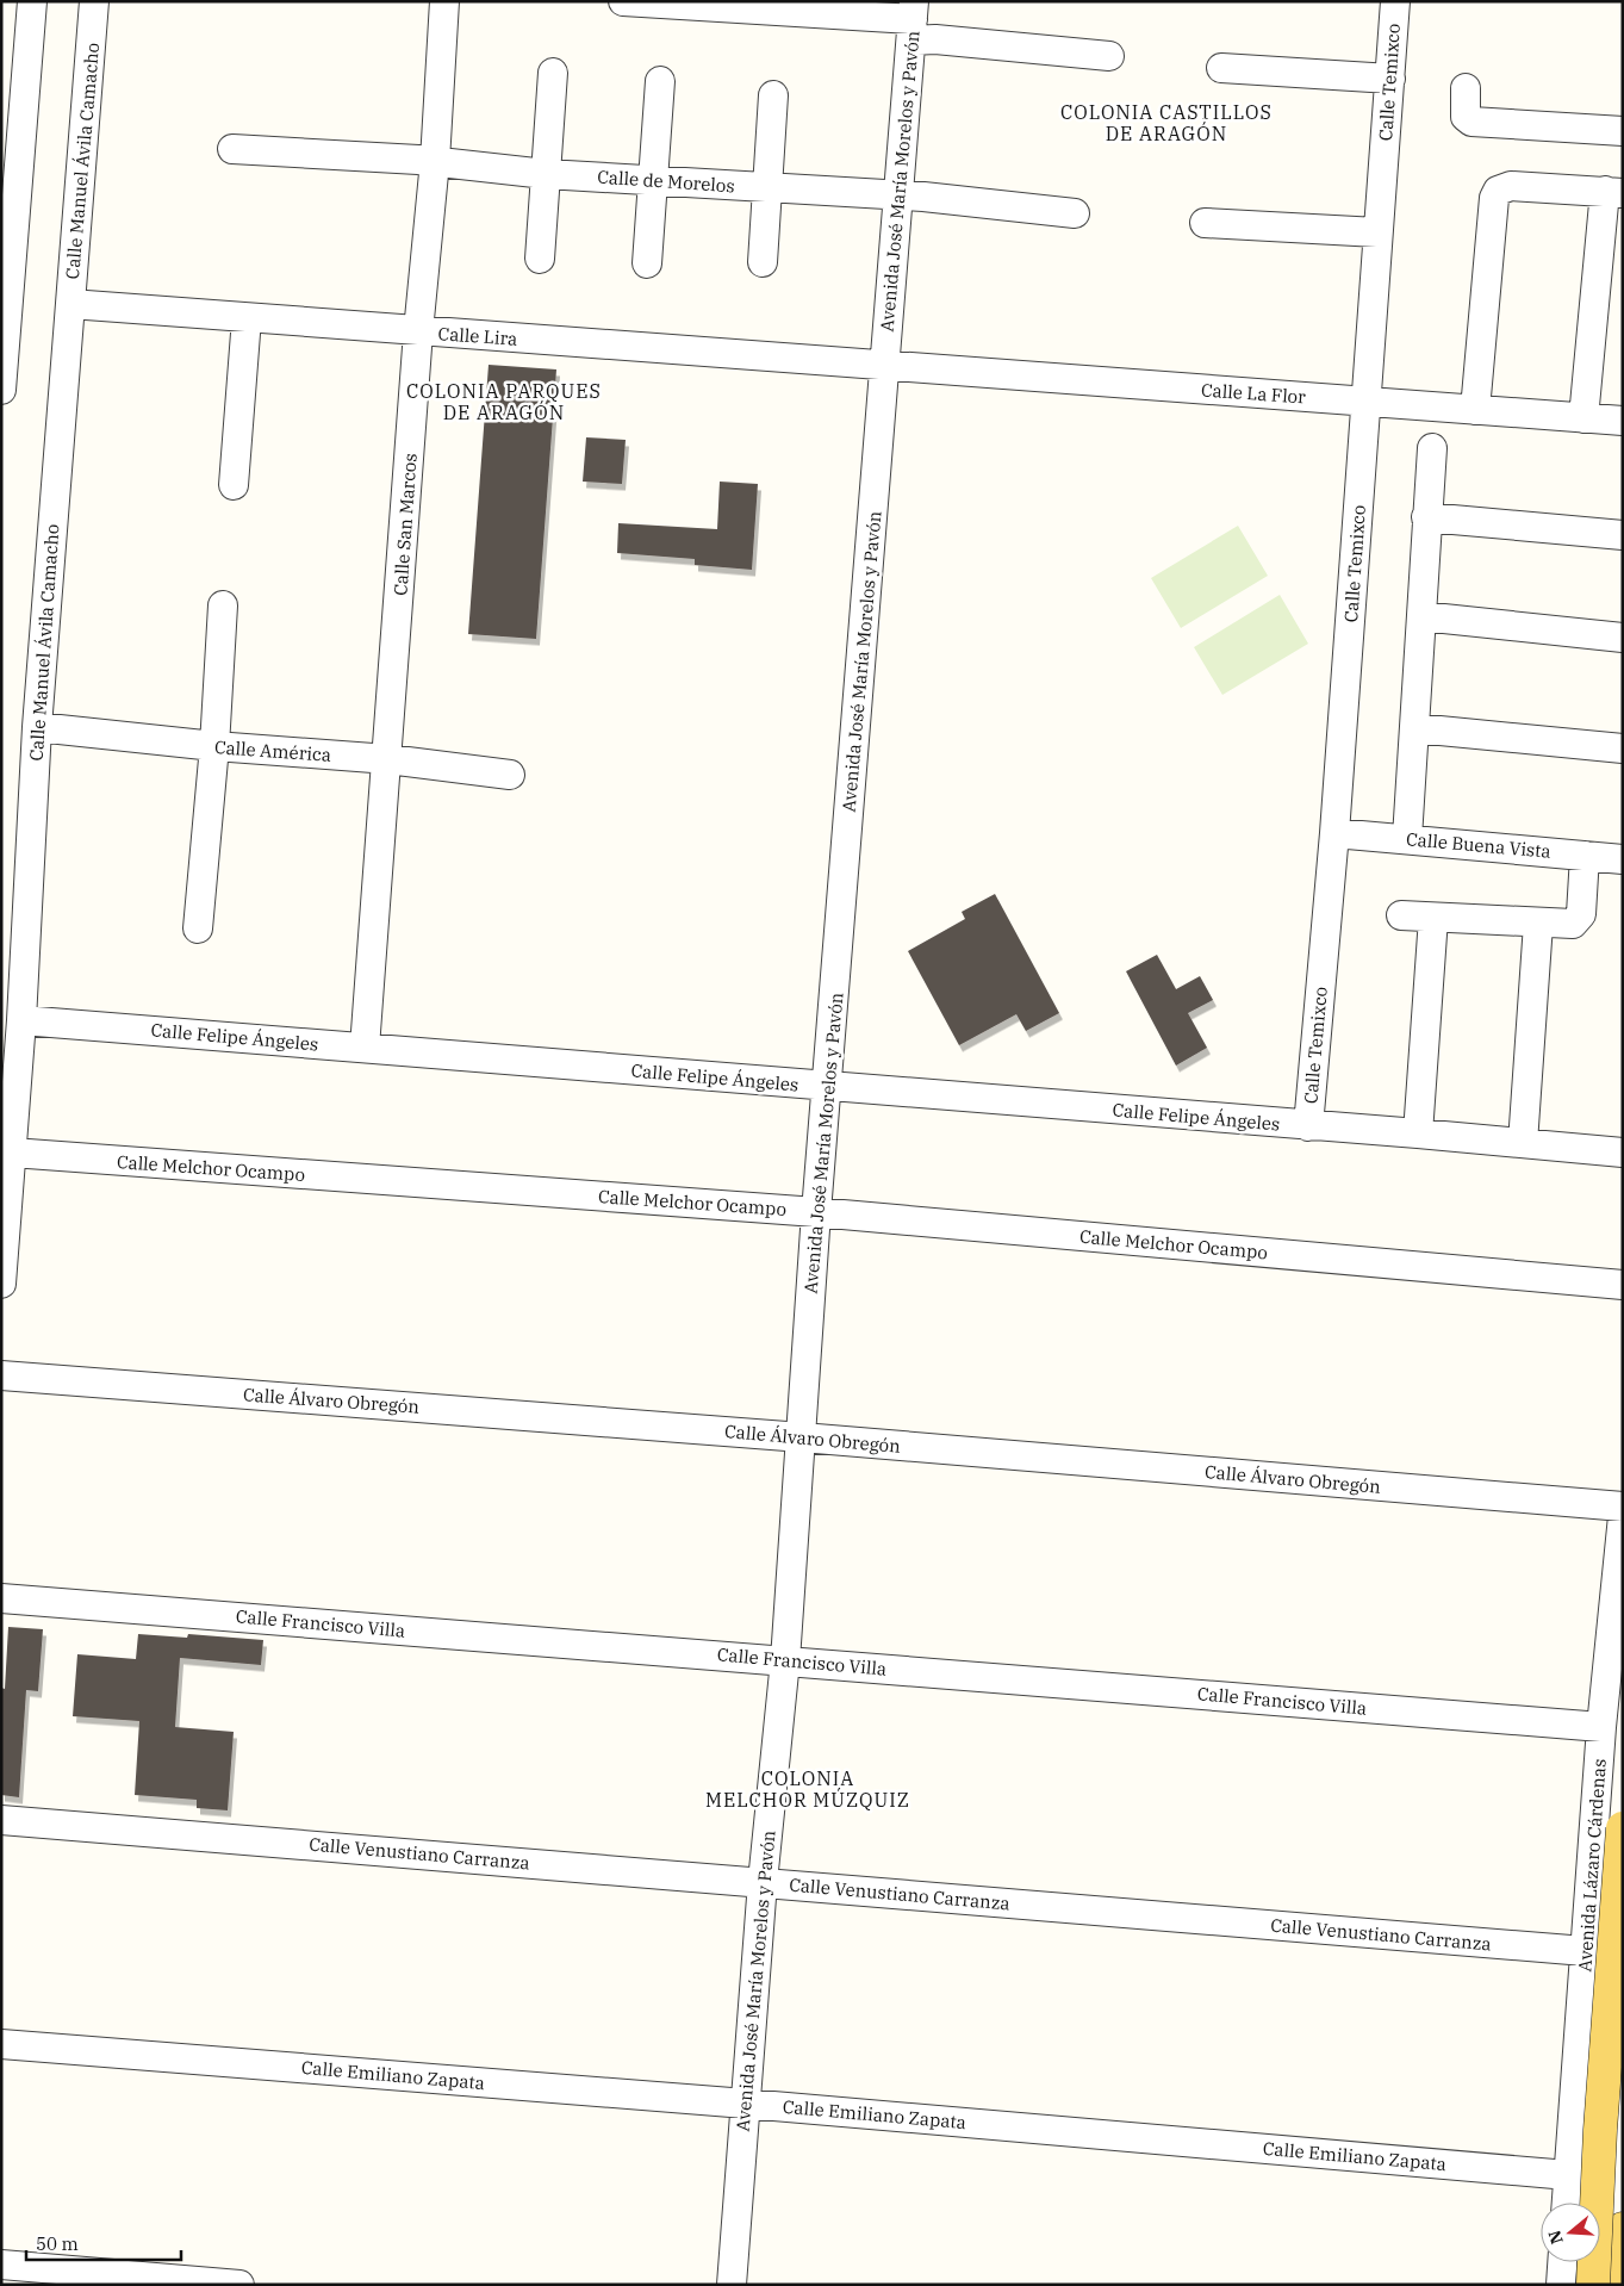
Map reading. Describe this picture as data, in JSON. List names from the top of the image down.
{
  "streets": {
    "street": [
      "Calle Temixco",
      "Calle Manuel Ávila Camacho",
      "Calle de Morelos",
      "Avenida José María Morelos y Pavón",
      "Calle Lira",
      "Calle La Flor",
      "Calle San Marcos",
      "Calle América",
      "Calle Buena Vista",
      "Calle Felipe Ángeles",
      "Calle Melchor Ocampo",
      "Calle Álvaro Obregón",
      "Calle Francisco Villa",
      "Calle Venustiano Carranza",
      "Avenida Lázaro Cárdenas",
      "Calle Emiliano Zapata"
    ]
  },
  "crossings": [
    ["Calle Temixco", "Calle La Flor"],
    ["Calle Temixco", "Calle Buena Vista"],
    ["Calle Temixco", "Calle Felipe Ángeles"],
    ["Calle Manuel Ávila Camacho", "Calle Lira"],
    ["Calle Manuel Ávila Camacho", "Calle América"],
    ["Calle Manuel Ávila Camacho", "Calle Felipe Ángeles"],
    ["Calle Manuel Ávila Camacho", "Calle Melchor Ocampo"],
    ["Calle de Morelos", "Avenida José María Morelos y Pavón"],
    ["Calle de Morelos", "Calle San Marcos"],
    ["Avenida José María Morelos y Pavón", "Calle Lira"],
    ["Avenida José María Morelos y Pavón", "Calle La Flor"],
    ["Avenida José María Morelos y Pavón", "Calle Felipe Ángeles"],
    ["Avenida José María Morelos y Pavón", "Calle Melchor Ocampo"],
    ["Avenida José María Morelos y Pavón", "Calle Álvaro Obregón"],
    ["Avenida José María Morelos y Pavón", "Calle Francisco Villa"],
    ["Avenida José María Morelos y Pavón", "Calle Venustiano Carranza"],
    ["Avenida José María Morelos y Pavón", "Calle Emiliano Zapata"],
    ["Calle Lira", "Calle La Flor"],
    ["Calle Lira", "Calle San Marcos"],
    ["Calle San Marcos", "Calle América"],
    ["Calle San Marcos", "Calle Felipe Ángeles"],
    ["Calle Francisco Villa", "Avenida Lázaro Cárdenas"],
    ["Calle Venustiano Carranza", "Avenida Lázaro Cárdenas"],
    ["Avenida Lázaro Cárdenas", "Calle Emiliano Zapata"]
  ],
  "districts": ["COLONIA CASTILLOS DE ARAGÓN", "COLONIA PARQUES DE ARAGÓN", "COLONIA MELCHOR MÚZQUIZ"],
  "scale_bar": "50 m",
  "north": "left"
}
